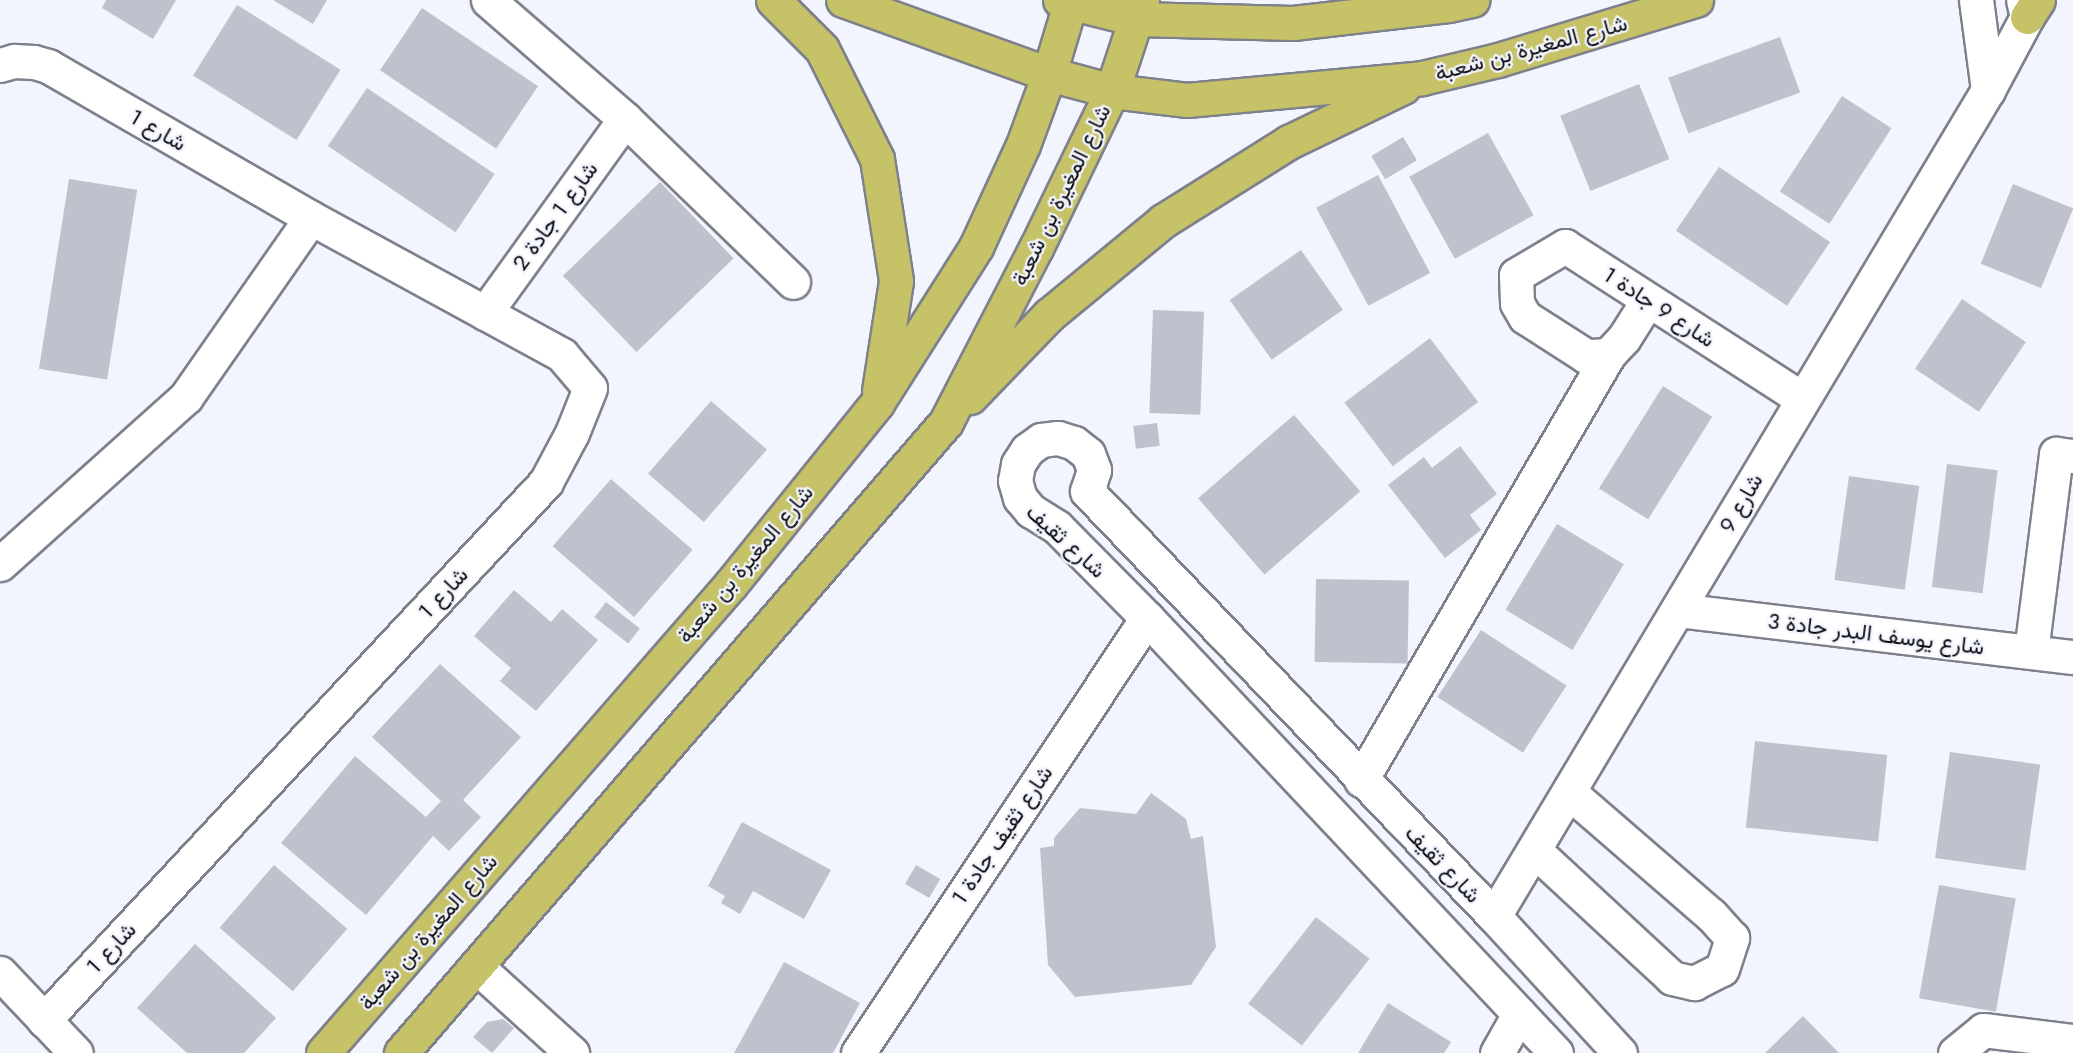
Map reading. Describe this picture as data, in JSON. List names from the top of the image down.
{
  "streets": {
    "main road": ["شارع المغيرة بن شعبة"],
    "street": [
      "شارع 1",
      "شارع 1 جادة 2",
      "شارع 9 جادة 1",
      "شارع 9",
      "شارع ثقيف",
      "شارع يوسف البدر جادة 3",
      "شارع ثقيف جادة 1"
    ]
  },
  "crossings": [
    ["شارع 1", "شارع 1 جادة 2"],
    ["شارع 9 جادة 1", "شارع 9"],
    ["شارع 9", "شارع ثقيف"],
    ["شارع 9", "شارع يوسف البدر جادة 3"],
    ["شارع ثقيف", "شارع ثقيف جادة 1"]
  ]
}
